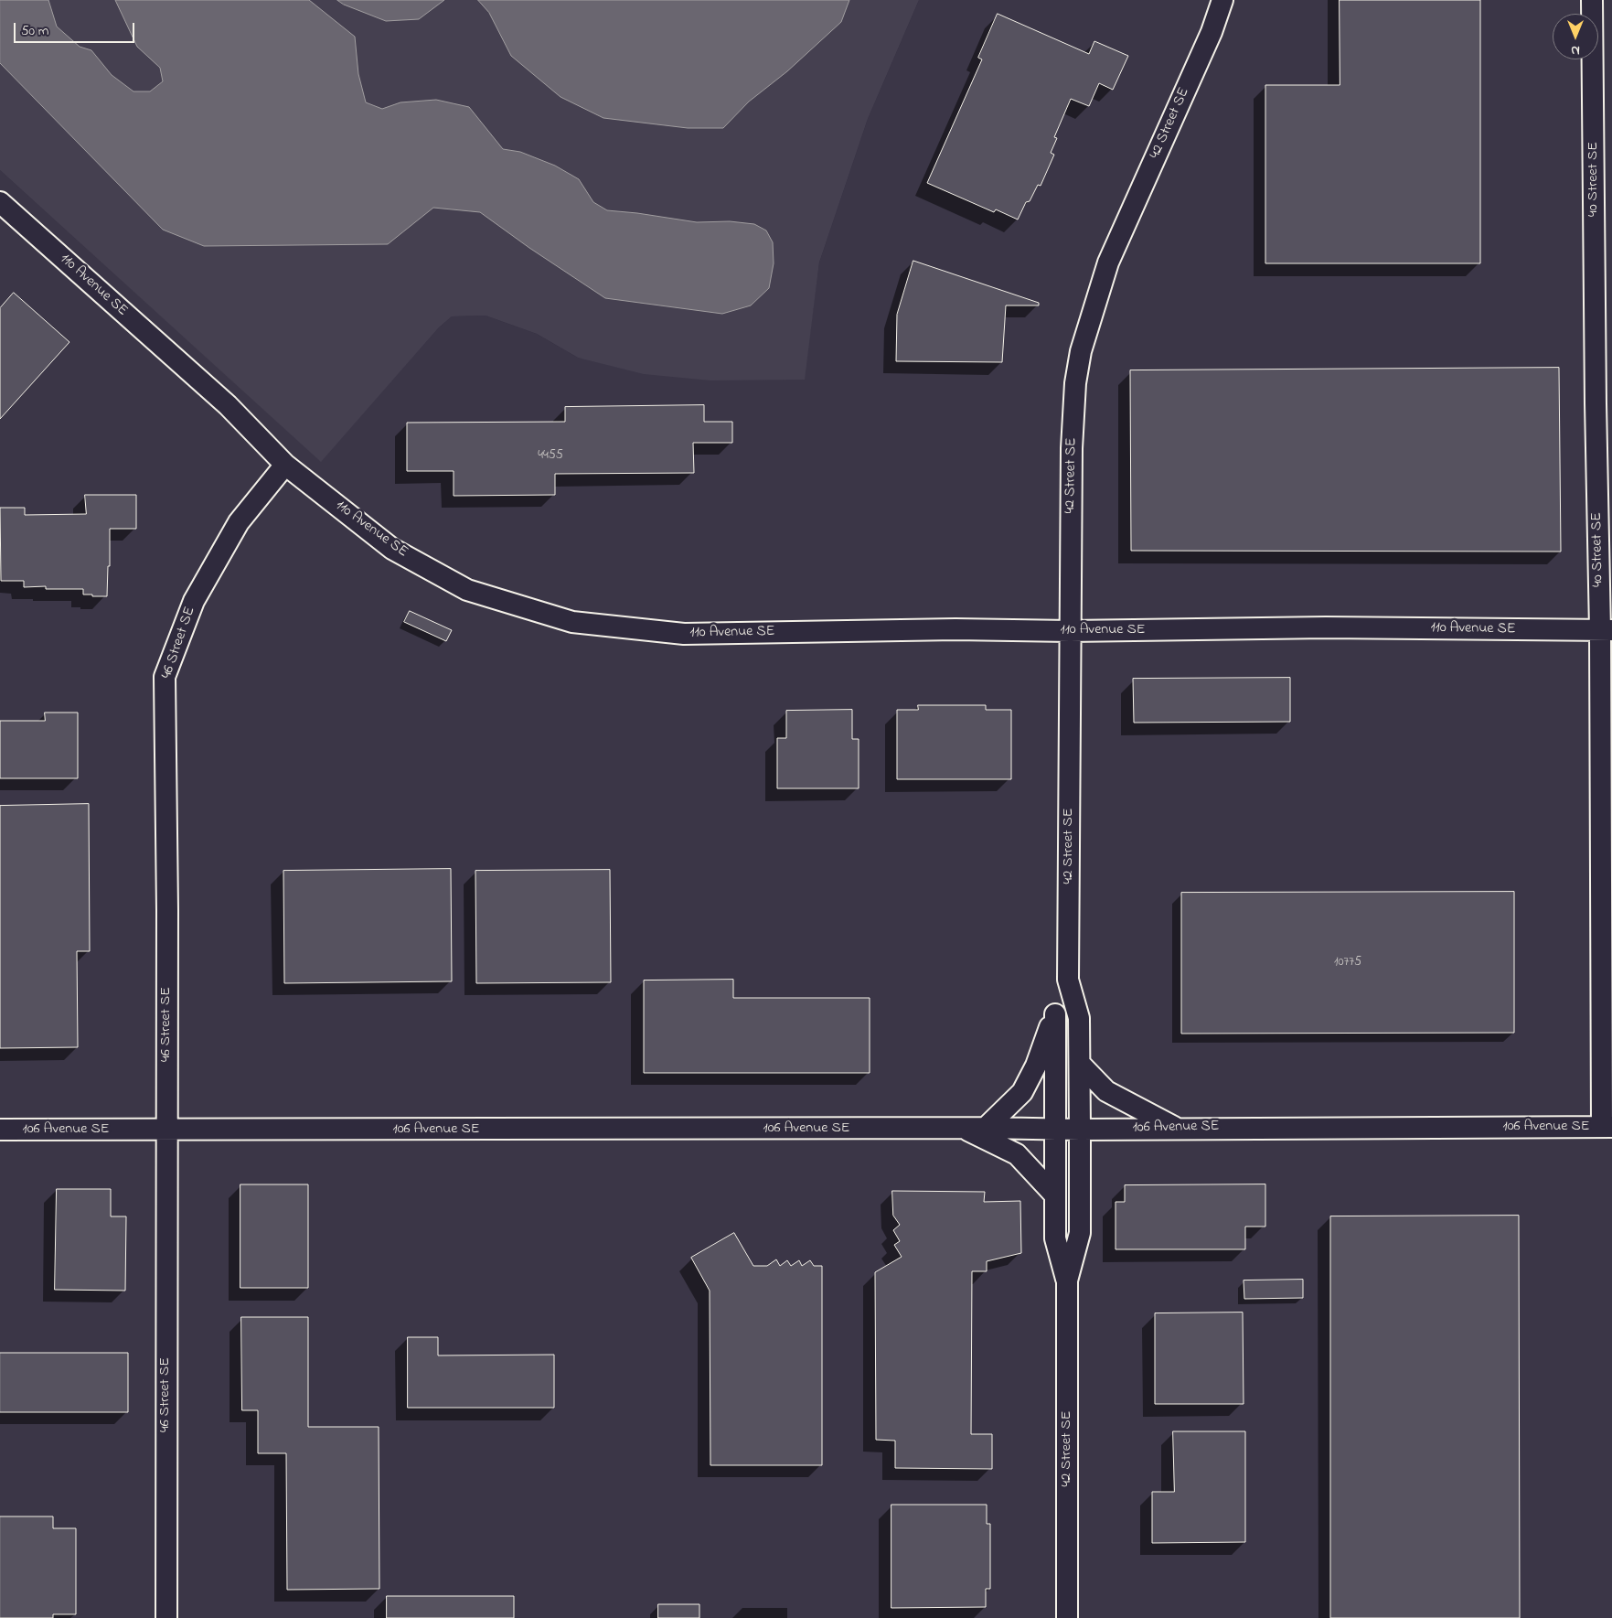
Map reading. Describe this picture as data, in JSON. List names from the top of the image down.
{
  "streets": {
    "street": [
      "42 Street SE",
      "40 Street SE",
      "110 Avenue SE",
      "46 Street SE",
      "106 Avenue SE"
    ]
  },
  "crossings": [
    ["42 Street SE", "110 Avenue SE"],
    ["42 Street SE", "106 Avenue SE"],
    ["40 Street SE", "110 Avenue SE"],
    ["40 Street SE", "106 Avenue SE"],
    ["110 Avenue SE", "46 Street SE"],
    ["46 Street SE", "106 Avenue SE"]
  ],
  "house_numbers": ["4455", "10775"],
  "scale_bar": "50 m",
  "north": "bottom"
}
